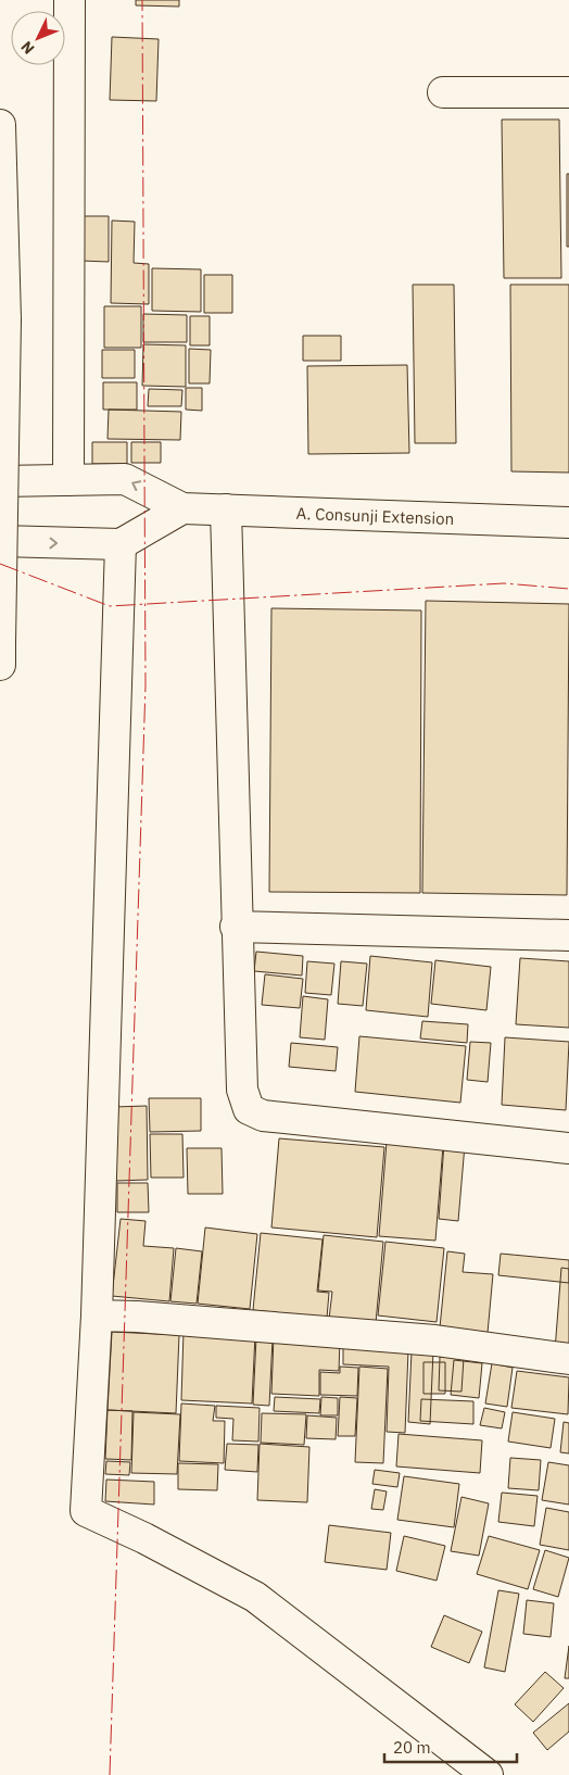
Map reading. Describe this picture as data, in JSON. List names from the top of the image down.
{
  "streets": {
    "main road": ["A. Consunji Extension"]
  },
  "scale_bar": "20 m",
  "north": "bottom left"
}
